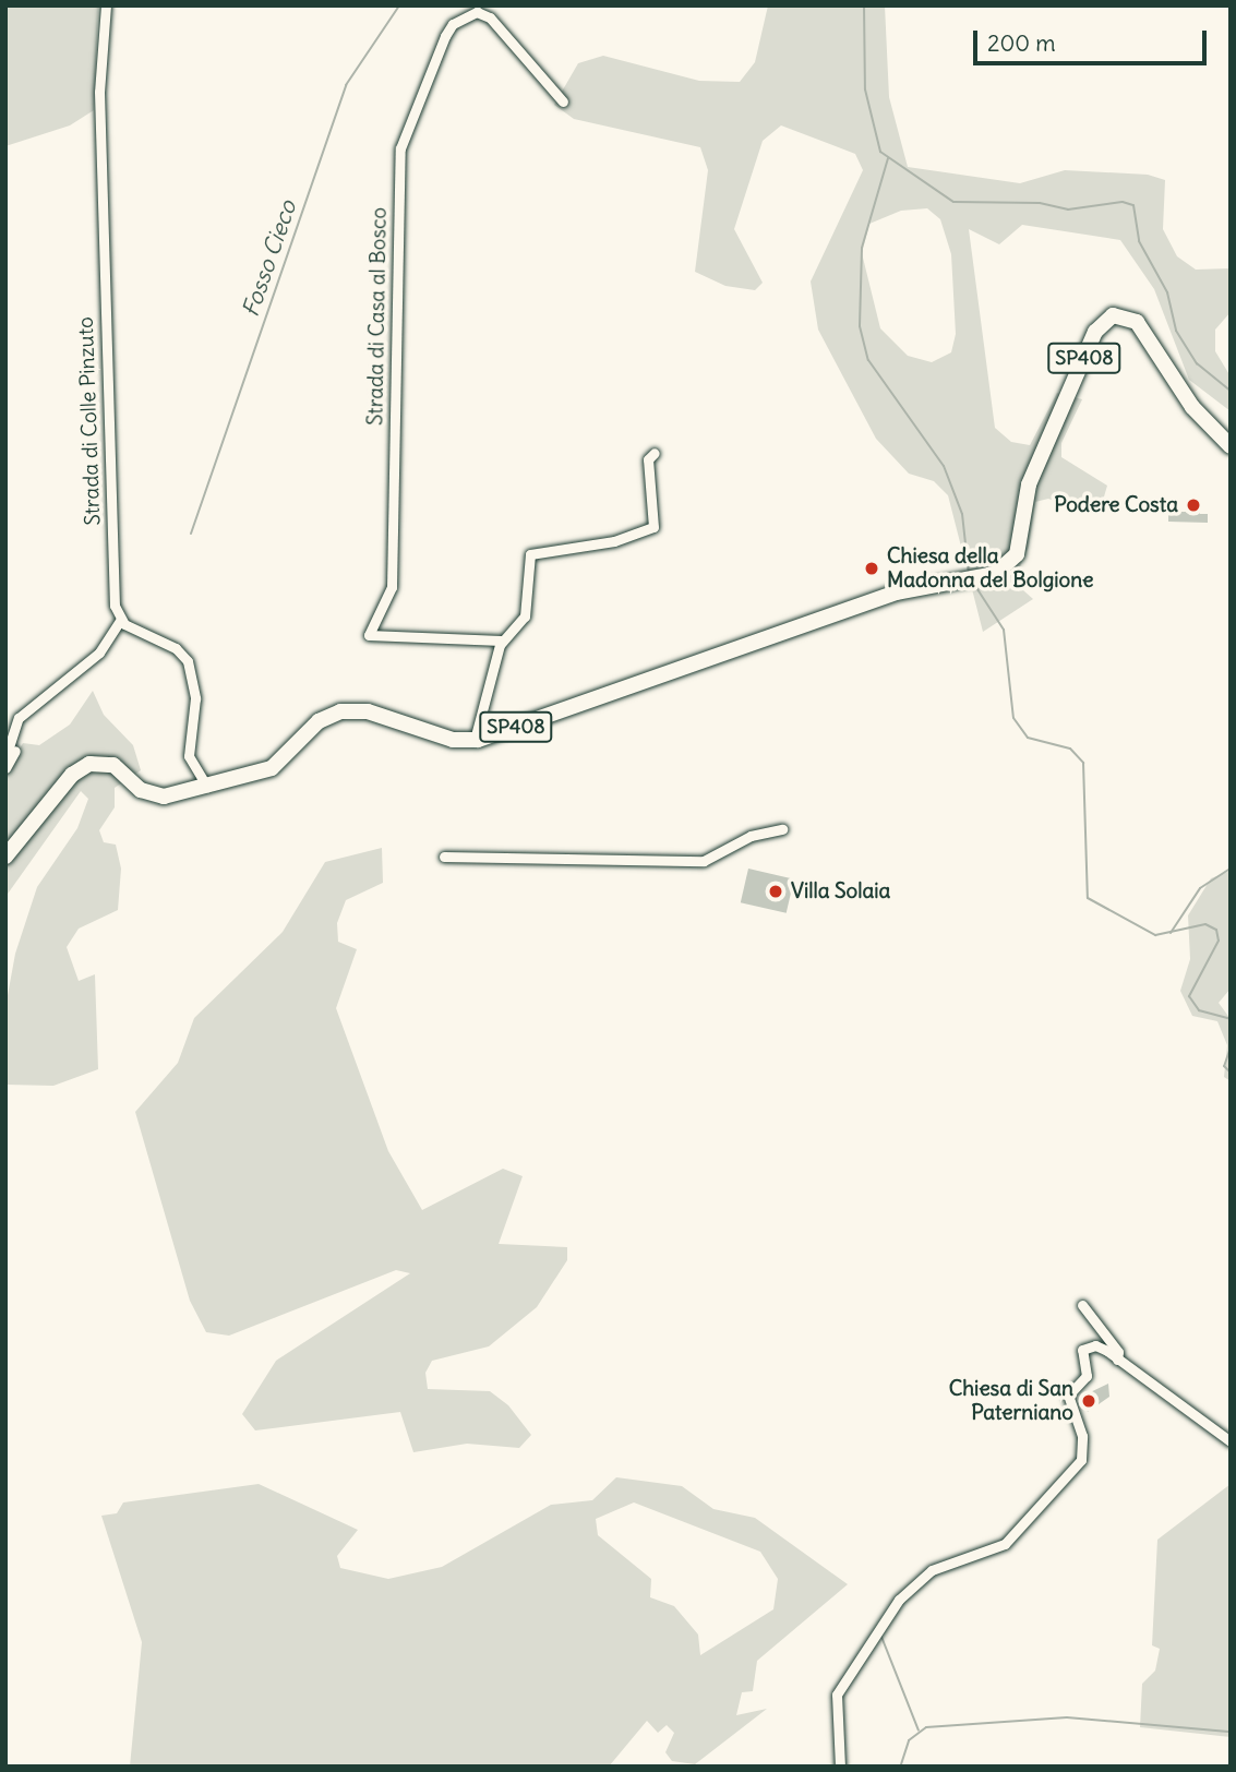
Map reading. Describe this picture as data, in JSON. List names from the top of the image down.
{
  "streets": {
    "main road": ["SP408"],
    "street": ["Strada di Casa al Bosco", "Strada di Colle Pinzuto"]
  },
  "water": ["Fosso Cieco"],
  "places": [
    "Podere Costa",
    "Chiesa della Madonna del Bolgione",
    "Villa Solaia",
    "Chiesa di San Paterniano"
  ],
  "scale_bar": "200 m"
}
